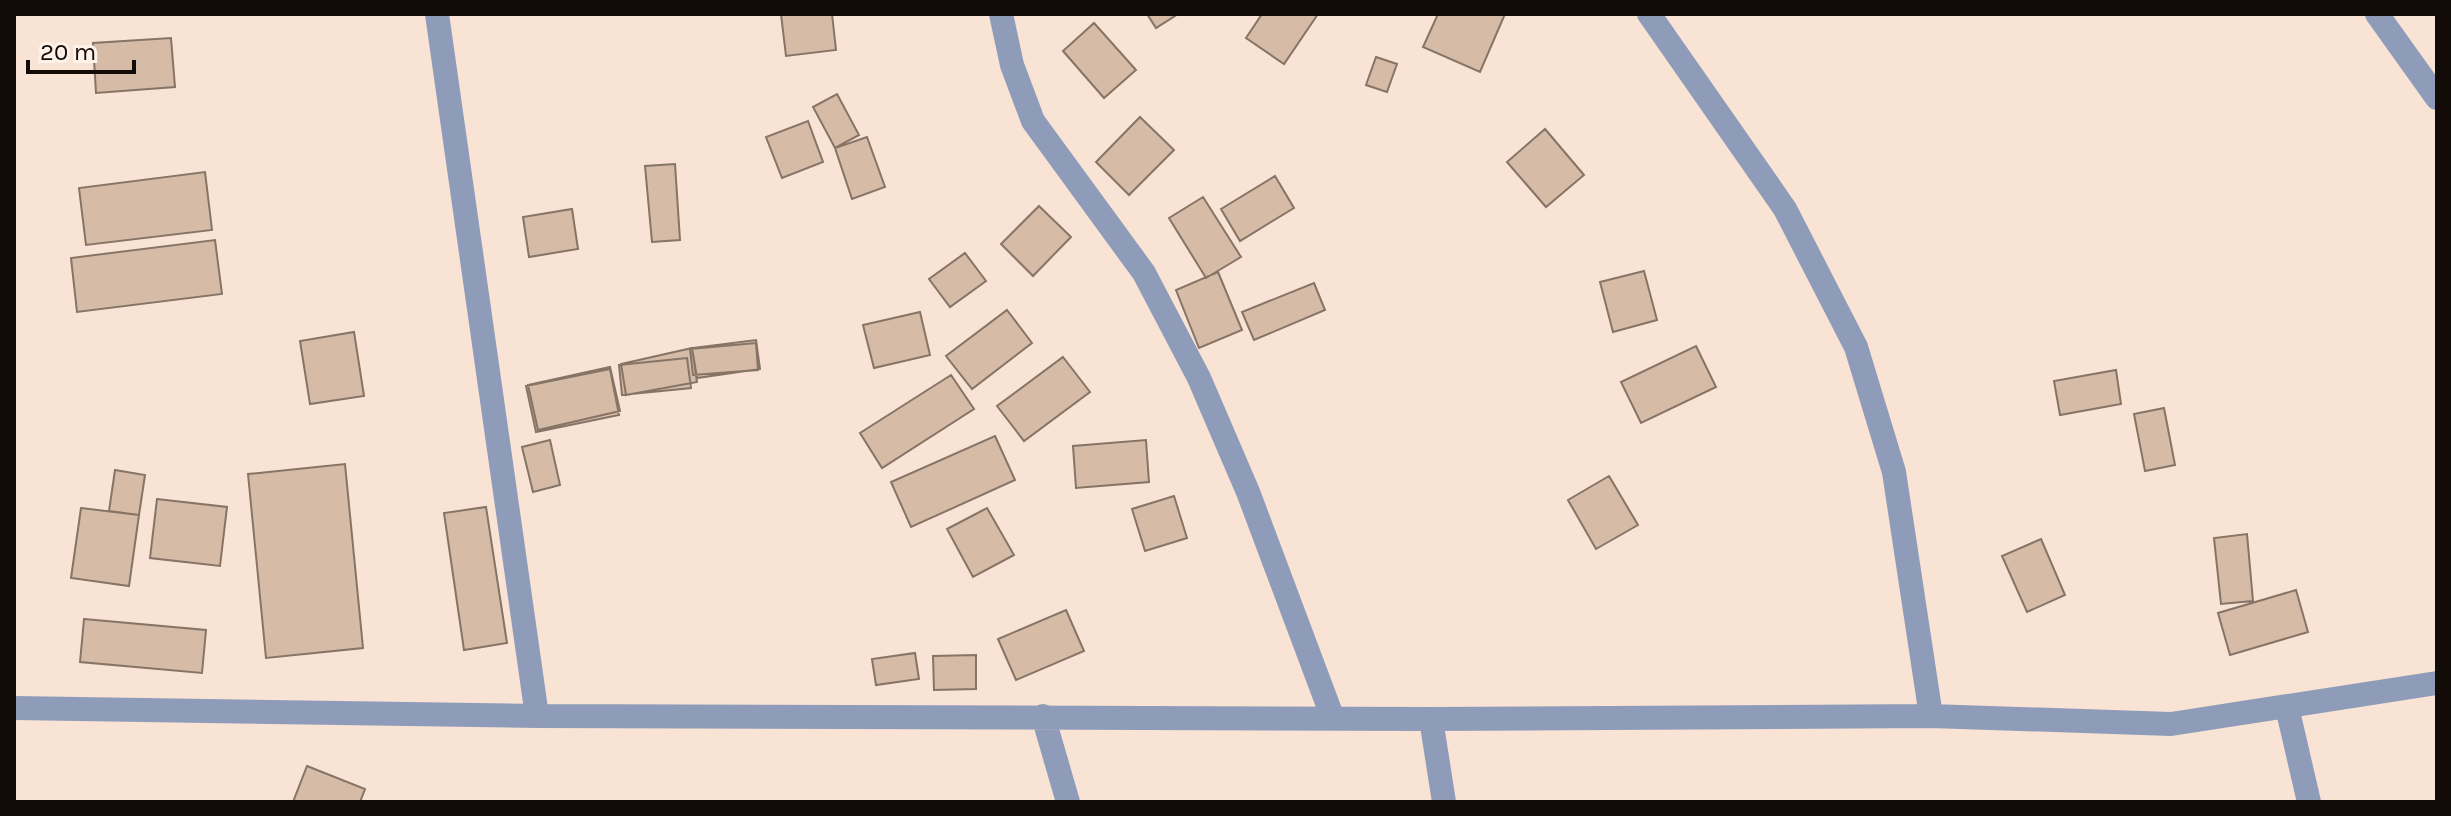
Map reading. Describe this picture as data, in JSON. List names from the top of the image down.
{
  "scale_bar": "20 m"
}
